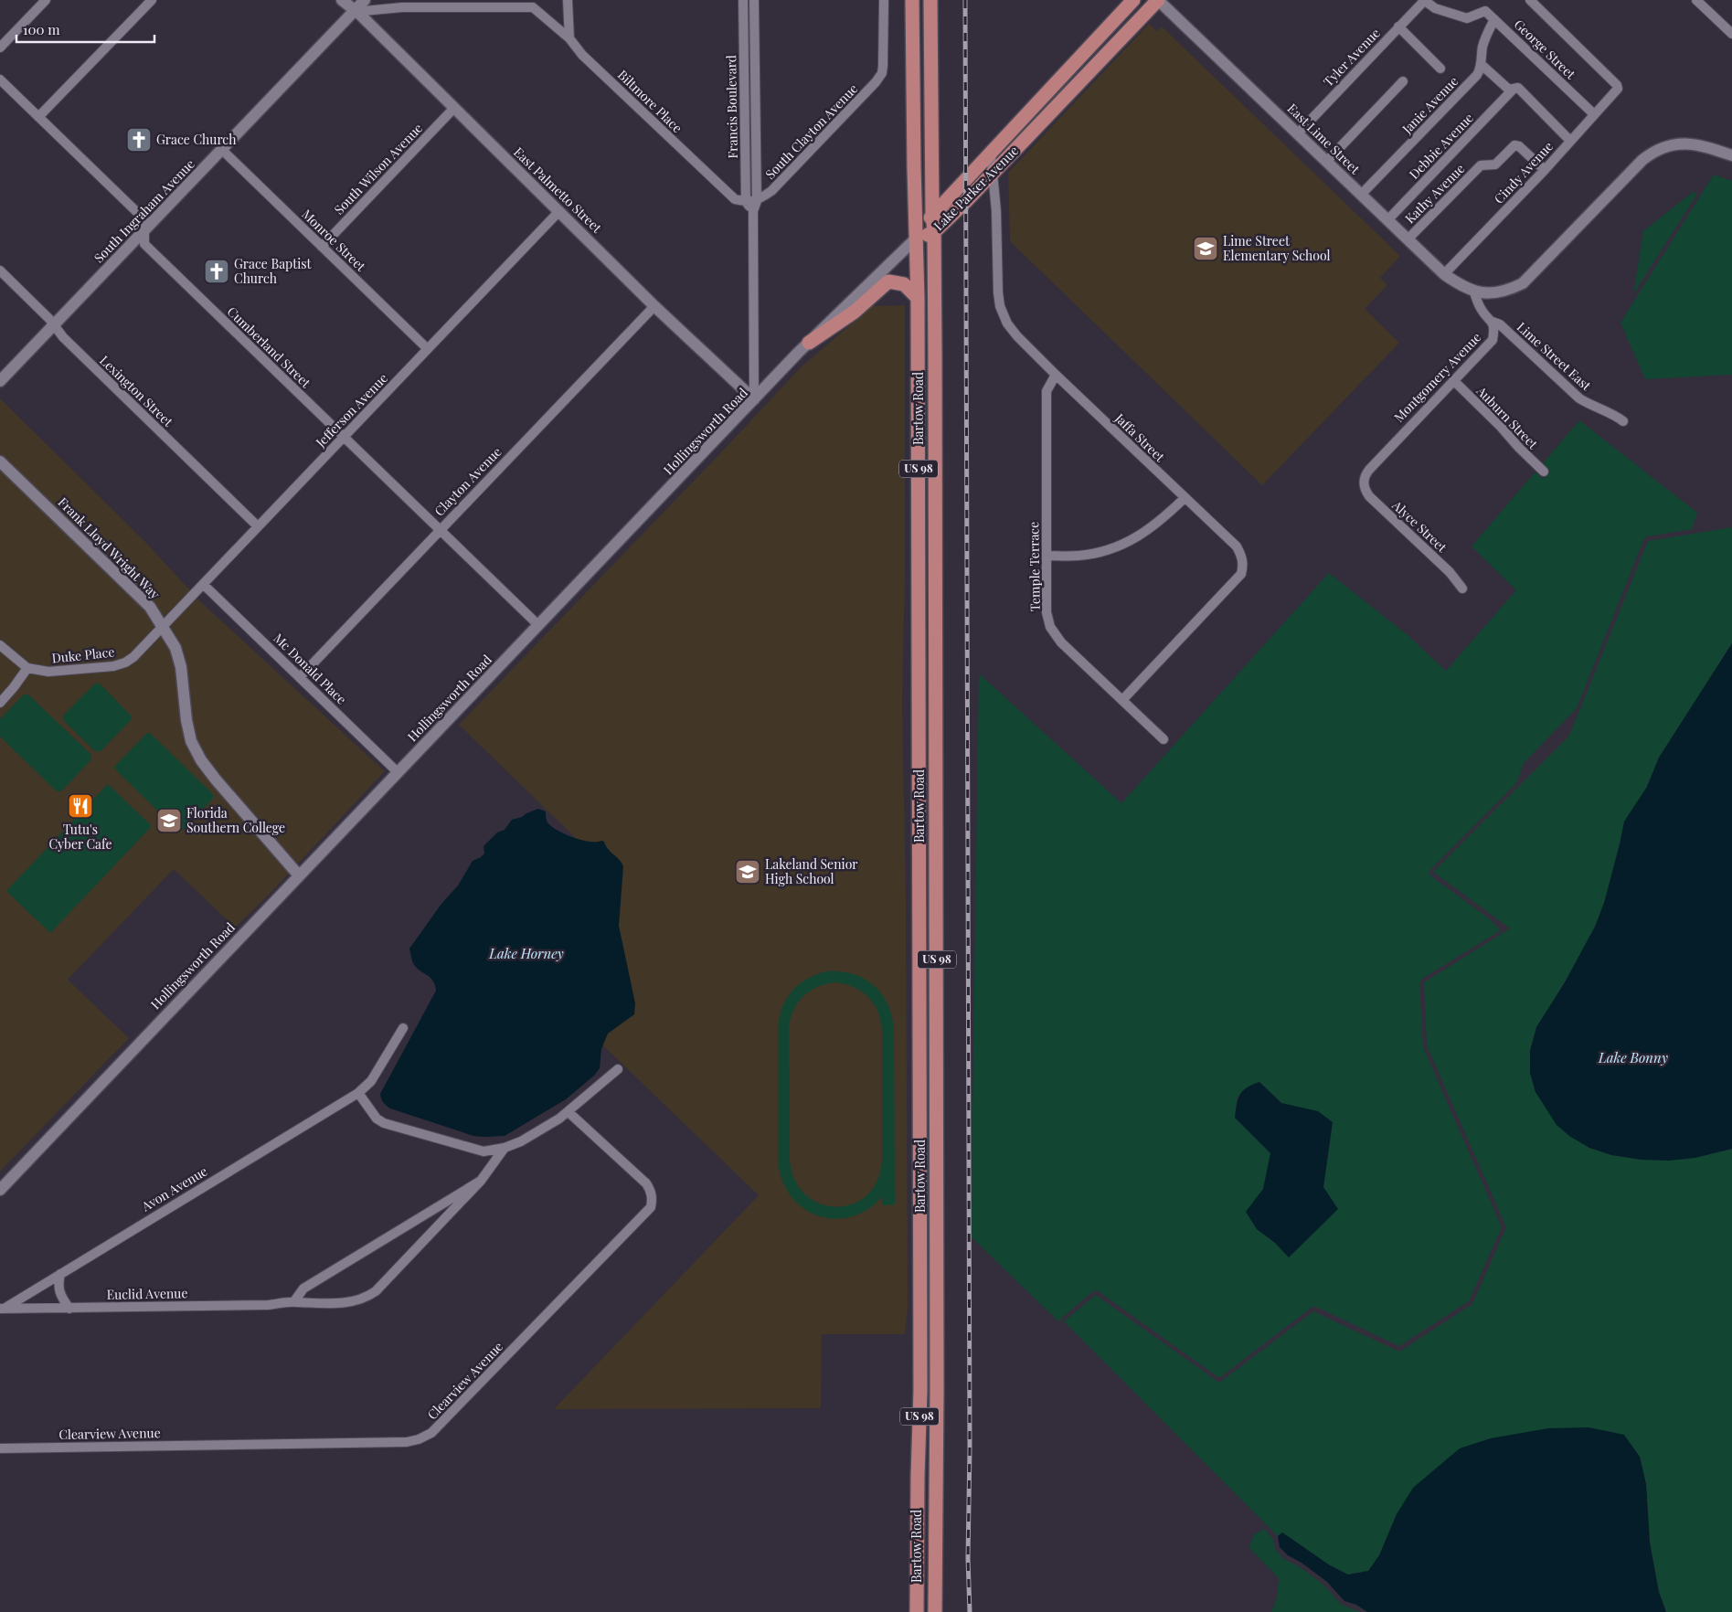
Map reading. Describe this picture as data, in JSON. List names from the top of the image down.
{
  "streets": {
    "main road": ["Lake Parker Avenue", "Bartow Road", "US 98"],
    "street": [
      "George Street",
      "Tyler Avenue",
      "Biltmore Place",
      "Janie Avenue",
      "Francis Boulevard",
      "South Clayton Avenue",
      "East Lime Street",
      "Debbie Avenue",
      "South Wilson Avenue",
      "Cindy Avenue",
      "East Palmetto Street",
      "Kathy Avenue",
      "South Ingraham Avenue",
      "Monroe Street",
      "Cumberland Street",
      "Lime Street East",
      "Montgomery Avenue",
      "Lexington Street",
      "Jefferson Avenue",
      "Auburn Street",
      "Hollingsworth Road",
      "Jaffa Street",
      "Clayton Avenue",
      "Alyce Street",
      "Frank Lloyd Wright Way",
      "Temple Terrace",
      "Duke Place",
      "Mc Donald Place",
      "Avon Avenue",
      "Euclid Avenue",
      "Clearview Avenue"
    ]
  },
  "crossings": [
    ["George Street", "Tyler Avenue"],
    ["George Street", "Janie Avenue"],
    ["George Street", "Cindy Avenue"],
    ["Tyler Avenue", "East Lime Street"],
    ["Biltmore Place", "Francis Boulevard"],
    ["Janie Avenue", "East Lime Street"],
    ["Francis Boulevard", "South Clayton Avenue"],
    ["Francis Boulevard", "East Palmetto Street"],
    ["Francis Boulevard", "Hollingsworth Road"],
    ["East Lime Street", "Debbie Avenue"],
    ["East Lime Street", "Cindy Avenue"],
    ["East Lime Street", "Lake Parker Avenue"],
    ["East Lime Street", "Kathy Avenue"],
    ["East Lime Street", "Montgomery Avenue"],
    ["South Wilson Avenue", "East Palmetto Street"],
    ["South Wilson Avenue", "Monroe Street"],
    ["Cindy Avenue", "Kathy Avenue"],
    ["Lake Parker Avenue", "Bartow Road"],
    ["Lake Parker Avenue", "Hollingsworth Road"],
    ["Lake Parker Avenue", "Jaffa Street"],
    ["East Palmetto Street", "South Ingraham Avenue"],
    ["East Palmetto Street", "Jefferson Avenue"],
    ["East Palmetto Street", "Hollingsworth Road"],
    ["East Palmetto Street", "Clayton Avenue"],
    ["South Ingraham Avenue", "Monroe Street"],
    ["South Ingraham Avenue", "Cumberland Street"],
    ["South Ingraham Avenue", "Lexington Street"],
    ["Monroe Street", "Jefferson Avenue"],
    ["Cumberland Street", "Jefferson Avenue"],
    ["Cumberland Street", "Hollingsworth Road"],
    ["Cumberland Street", "Clayton Avenue"],
    ["Lime Street East", "Montgomery Avenue"],
    ["Montgomery Avenue", "Auburn Street"],
    ["Montgomery Avenue", "Alyce Street"],
    ["Lexington Street", "Jefferson Avenue"],
    ["Bartow Road", "Hollingsworth Road"],
    ["Jefferson Avenue", "Frank Lloyd Wright Way"],
    ["Jefferson Avenue", "Duke Place"],
    ["Jefferson Avenue", "Mc Donald Place"],
    ["Hollingsworth Road", "Frank Lloyd Wright Way"],
    ["Hollingsworth Road", "Mc Donald Place"],
    ["Jaffa Street", "Temple Terrace"],
    ["Clayton Avenue", "Mc Donald Place"],
    ["Frank Lloyd Wright Way", "Duke Place"],
    ["Avon Avenue", "Euclid Avenue"]
  ],
  "water": ["Lake Horney", "Lake Bonny"],
  "places": {
    "church": ["Grace Church", "Grace Baptist Church"],
    "school or university": ["Lime Street Elementary School", "Florida Southern College", "Lakeland Senior High School"],
    "restaurant": ["Tutu's Cyber Cafe"]
  },
  "scale_bar": "100 m"
}
